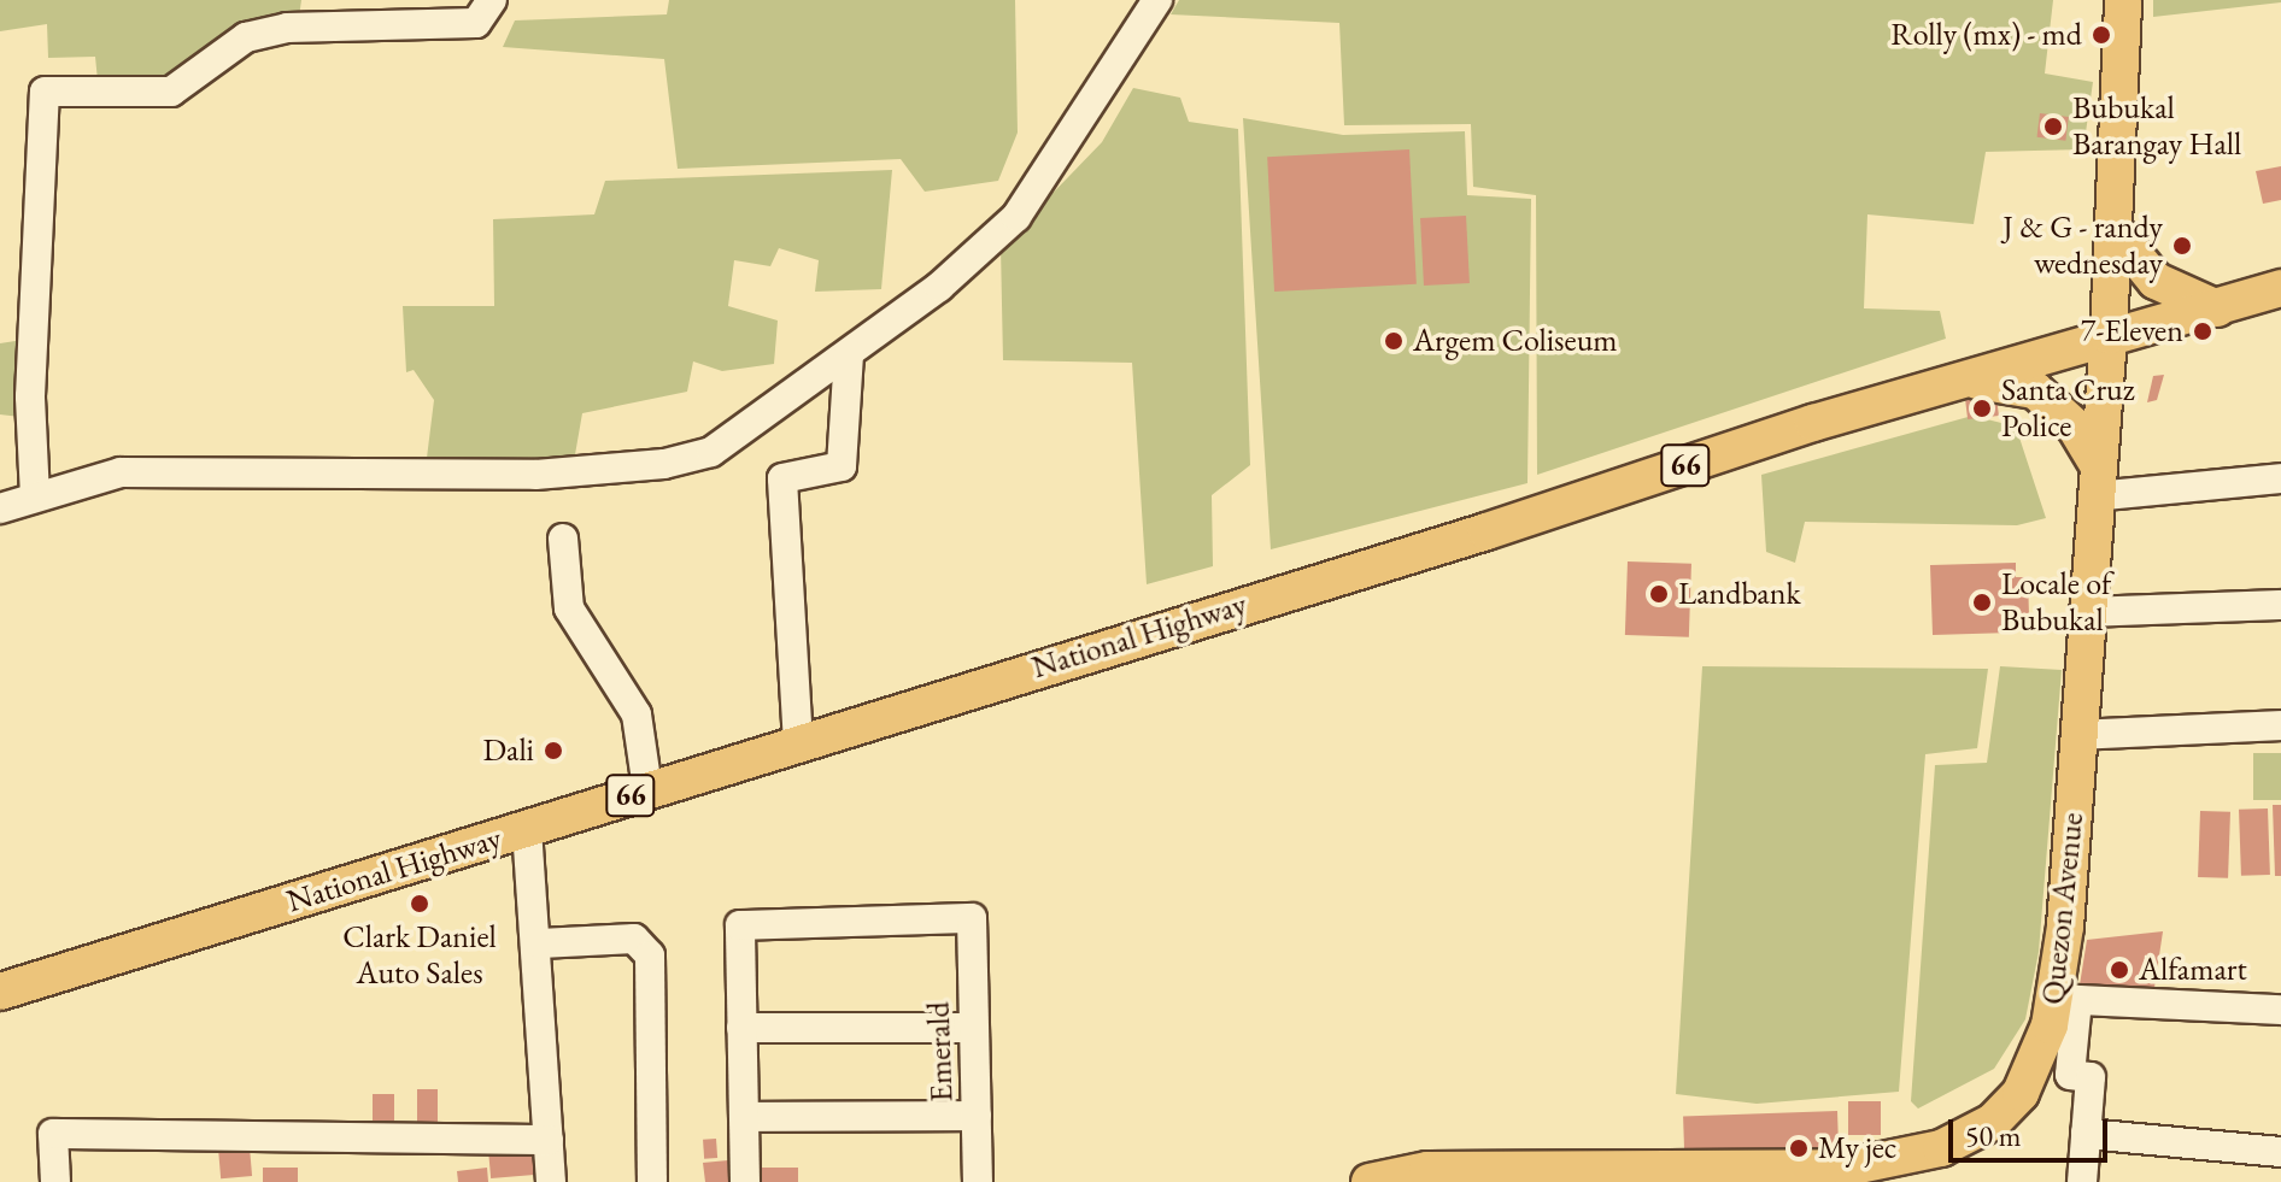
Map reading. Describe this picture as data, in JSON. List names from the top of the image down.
{
  "streets": {
    "main road": ["66", "National Highway", "Quezon Avenue"],
    "street": ["Emerald"]
  },
  "crossings": [
    ["National Highway", "Quezon Avenue"]
  ],
  "places": [
    "Rolly (mx) - md",
    "Bubukal Barangay Hall",
    "J & G - randy wednesday",
    "7-Eleven",
    "Argem Coliseum",
    "Santa Cruz Police",
    "Landbank",
    "Locale of Bubukal",
    "Dali",
    "Clark Daniel Auto Sales",
    "Alfamart",
    "My jec"
  ],
  "scale_bar": "50 m"
}
